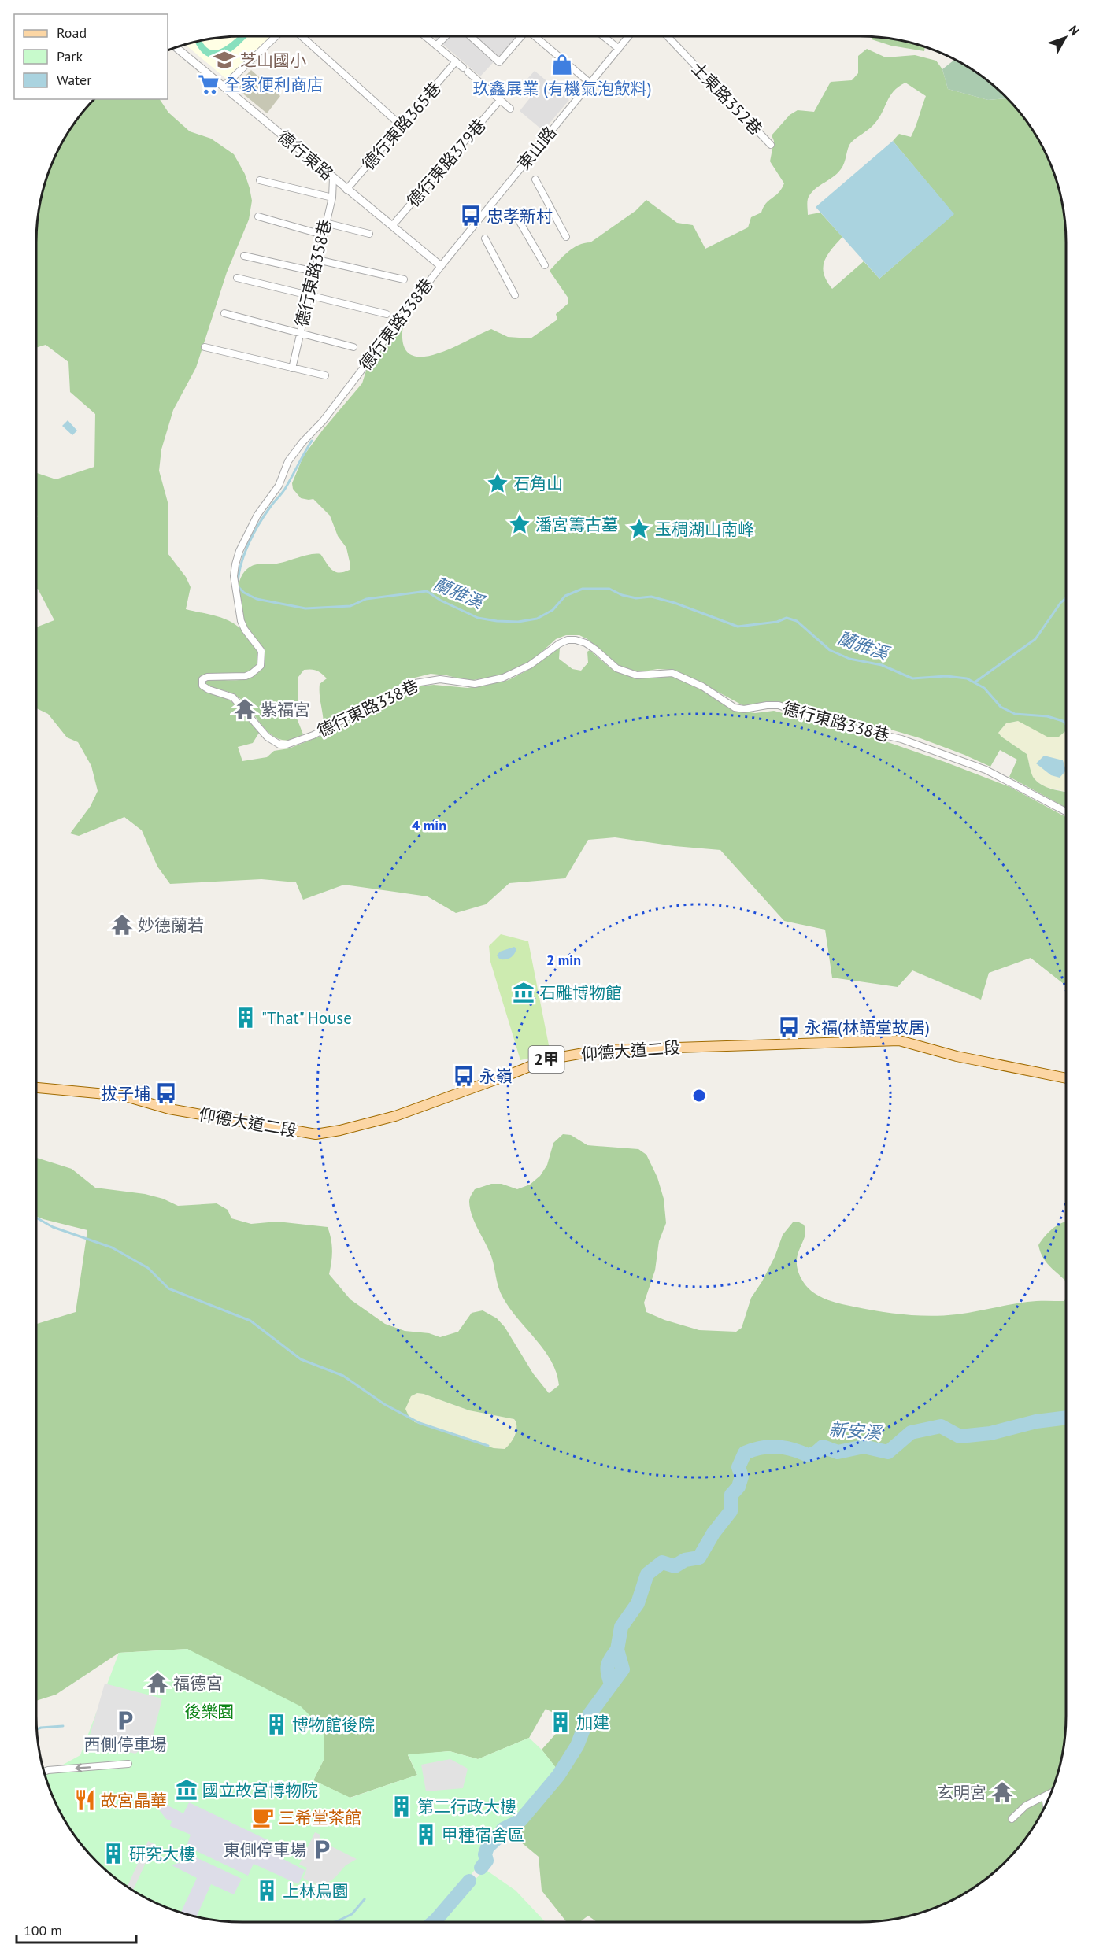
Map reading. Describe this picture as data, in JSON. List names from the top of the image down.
{
  "streets": {
    "main road": ["仰德大道二段", "2甲"],
    "street": [
      "士東路352巷",
      "德行東路365巷",
      "東山路",
      "德行東路",
      "德行東路379巷",
      "德行東路358巷",
      "德行東路338巷"
    ]
  },
  "crossings": [
    ["德行東路365巷", "德行東路"],
    ["東山路", "德行東路"],
    ["東山路", "德行東路338巷"],
    ["德行東路", "德行東路379巷"],
    ["德行東路", "德行東路358巷"],
    ["德行東路", "德行東路338巷"]
  ],
  "water": ["蘭雅溪", "新安溪"],
  "parks": ["後樂園"],
  "places": {
    "school or university": ["芝山國小"],
    "shop": ["玖鑫展業 (有機氣泡飲料)"],
    "supermarket": ["全家便利商店"],
    "bus stop": [
      "忠孝新村",
      "永福(林語堂故居)",
      "永嶺",
      "拔子埔"
    ],
    "place": ["石角山", "潘宮籌古墓", "玉稠湖山南峰"],
    "temple": [
      "紫福宮",
      "妙德蘭若",
      "福德宮",
      "玄明宮"
    ],
    "museum": ["石雕博物館", "國立故宮博物院"],
    "building": [
      "\"That\" House",
      "加建",
      "博物館後院",
      "第二行政大樓",
      "甲種宿舍區",
      "研究大樓",
      "上林鳥園"
    ],
    "parking": ["西側停車場", "東側停車場"],
    "restaurant": ["故宮晶華"],
    "cafe": ["三希堂茶館"]
  },
  "legend": ["Road", "Park", "Water"],
  "scale_bar": "100 m",
  "north": "top right",
  "rings": ["4 min", "2 min"]
}
